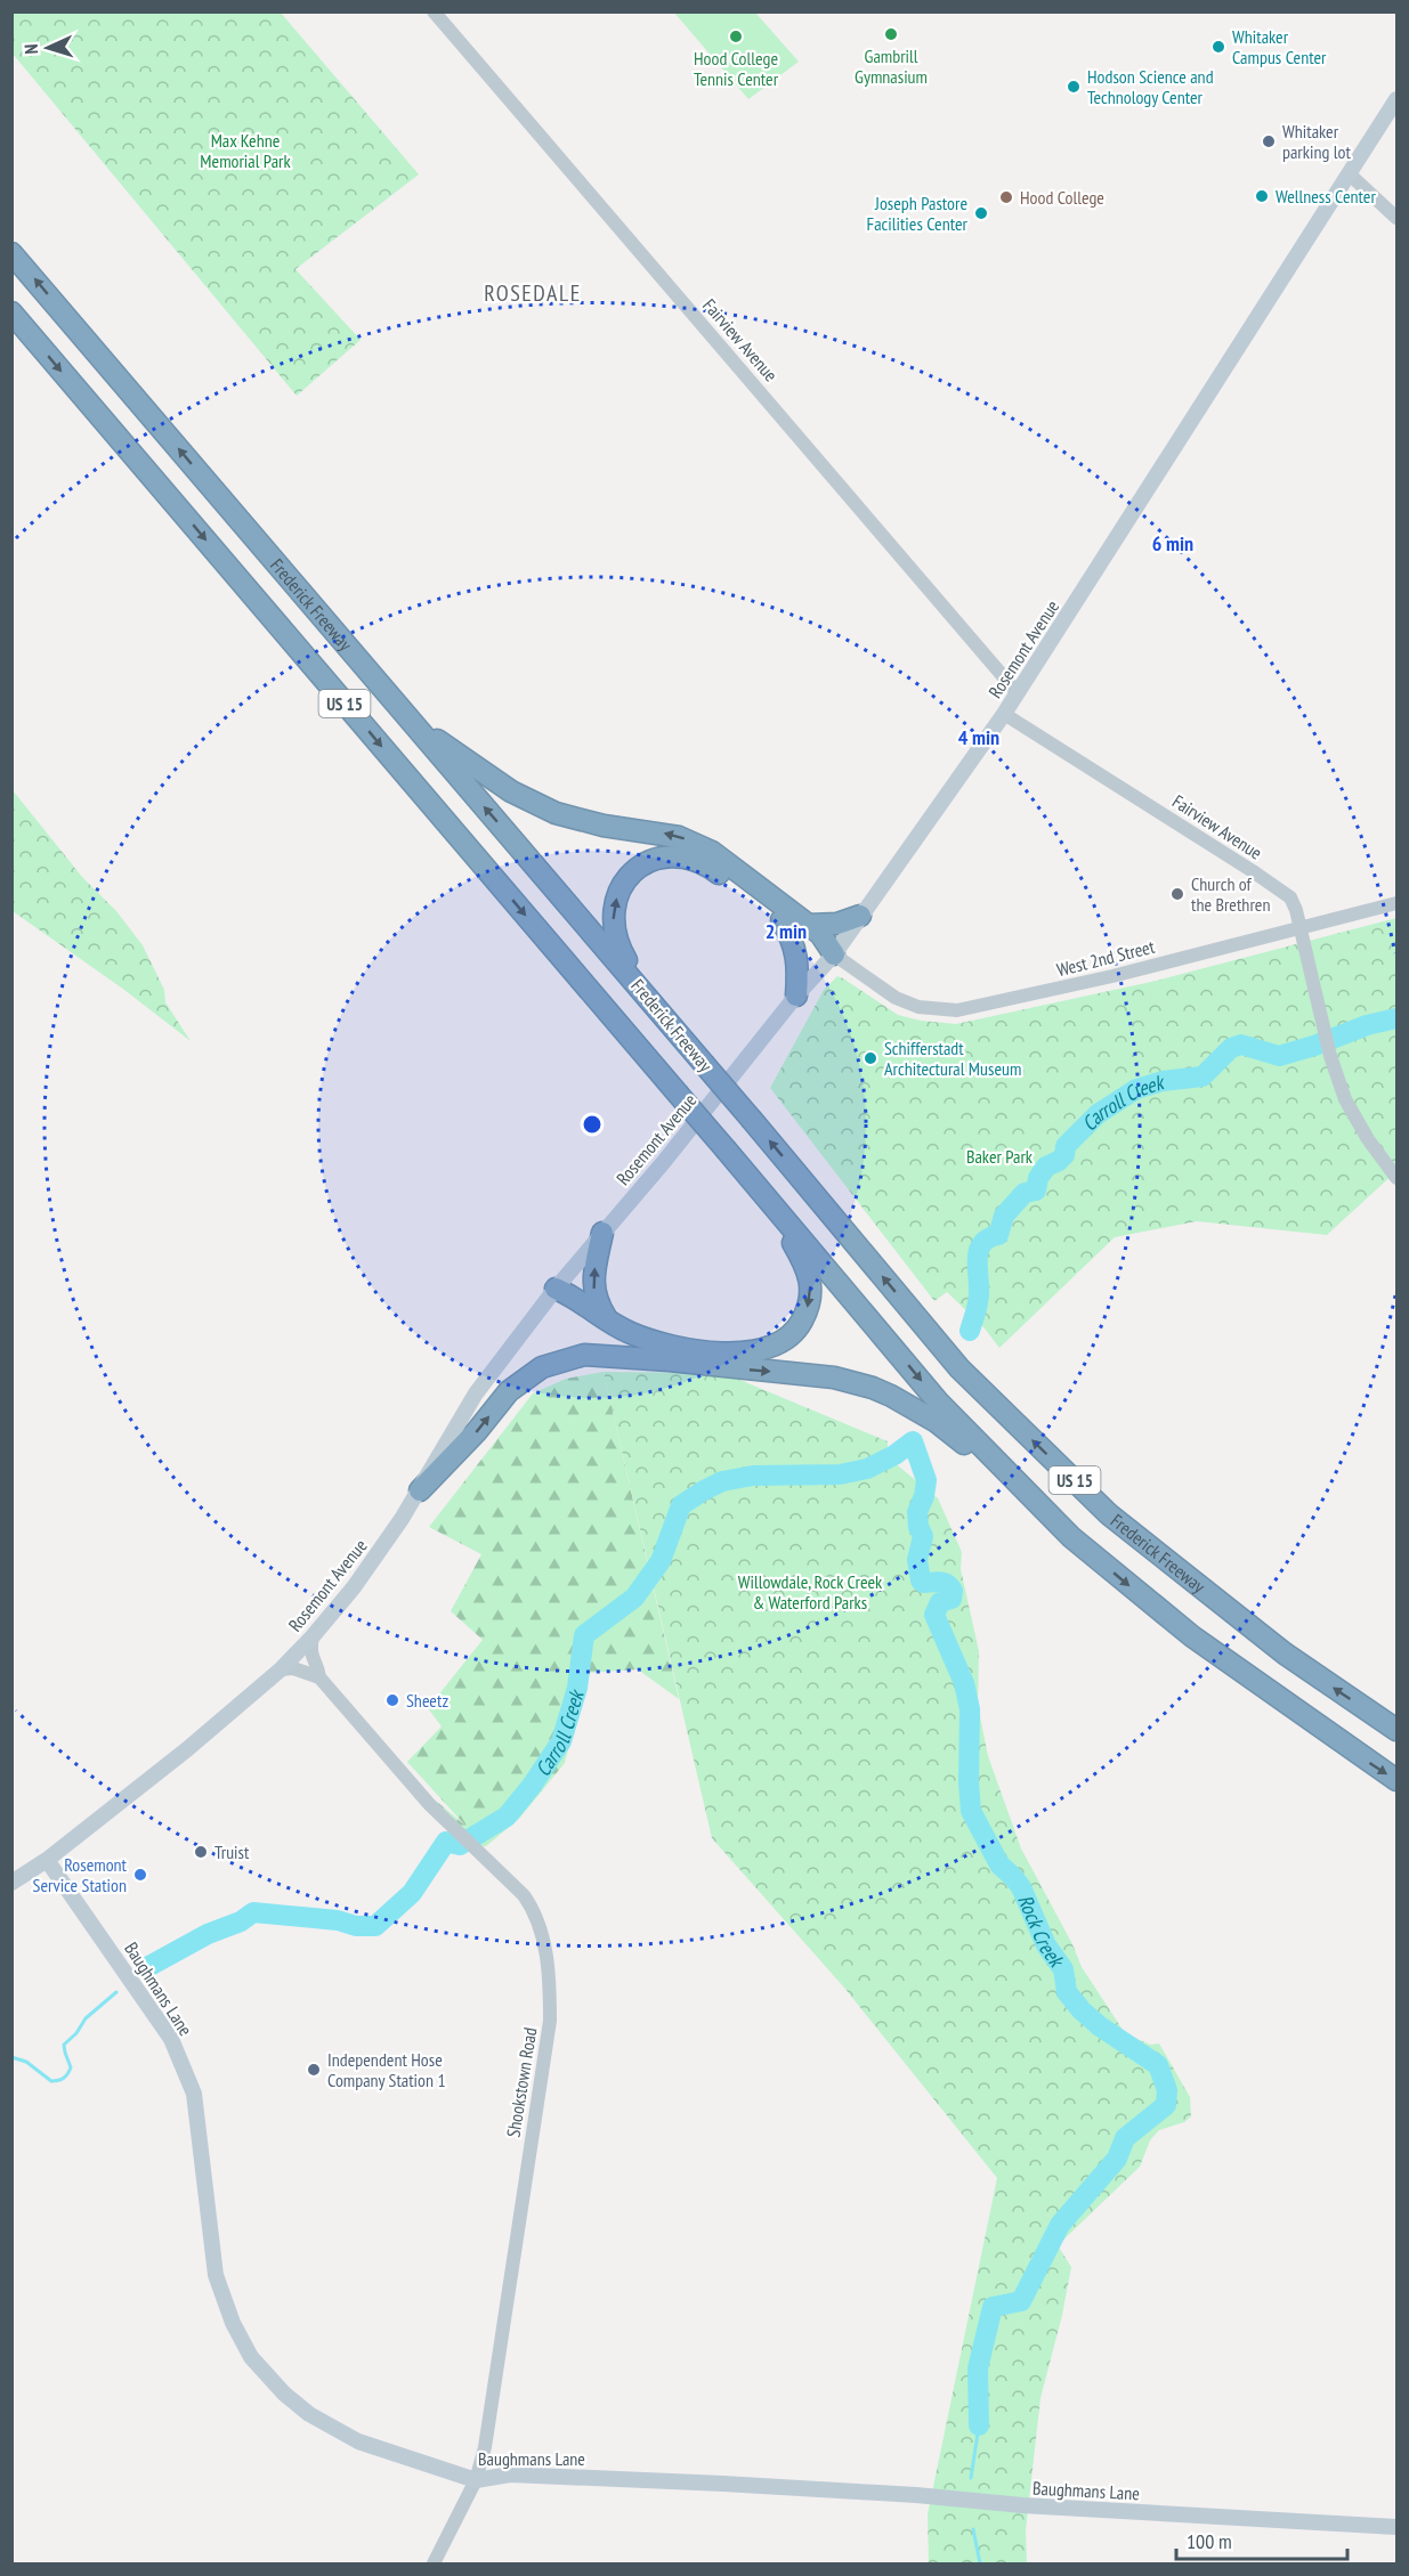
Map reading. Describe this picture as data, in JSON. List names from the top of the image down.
{
  "streets": {
    "highway": ["Frederick Freeway", "US 15"],
    "main road": ["Rosemont Avenue", "Baughmans Lane"],
    "street": ["Fairview Avenue", "West 2nd Street", "Shookstown Road"]
  },
  "crossings": [
    ["Fairview Avenue", "Rosemont Avenue"],
    ["Fairview Avenue", "West 2nd Street"],
    ["Rosemont Avenue", "West 2nd Street"],
    ["Rosemont Avenue", "Baughmans Lane"],
    ["Rosemont Avenue", "Shookstown Road"],
    ["Baughmans Lane", "Shookstown Road"]
  ],
  "districts": ["ROSEDALE"],
  "water": ["Carroll Creek", "Rock Creek"],
  "parks": ["Max Kehne Memorial Park", "Baker Park", "Willowdale, Rock Creek & Waterford Parks"],
  "places": [
    "Gambrill Gymnasium",
    "Hood College Tennis Center",
    "Whitaker Campus Center",
    "Hodson Science and Technology Center",
    "Whitaker parking lot",
    "Wellness Center",
    "Hood College",
    "Joseph Pastore Facilities Center",
    "Church of the Brethren",
    "Schifferstadt Architectural Museum",
    "Sheetz",
    "Truist",
    "Rosemont Service Station",
    "Independent Hose Company Station 1"
  ],
  "scale_bar": "100 m",
  "north": "left",
  "rings": ["6 min", "4 min", "2 min"]
}
